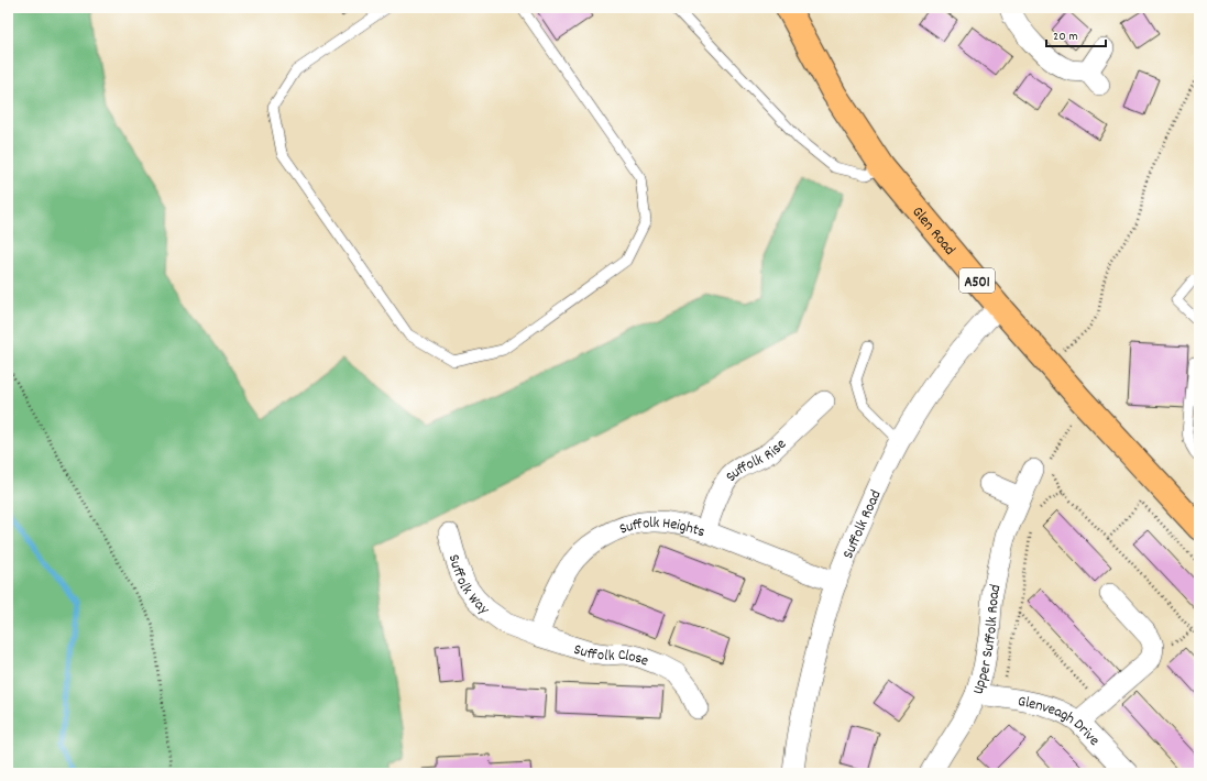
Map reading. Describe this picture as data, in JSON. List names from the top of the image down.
{
  "streets": {
    "main road": ["Glen Road", "A501"],
    "street": [
      "Suffolk Rise",
      "Suffolk Road",
      "Suffolk Heights",
      "Suffolk Way",
      "Upper Suffolk Road",
      "Suffolk Close",
      "Glenveagh Drive"
    ]
  },
  "crossings": [
    ["Glen Road", "Suffolk Road"],
    ["Suffolk Rise", "Suffolk Heights"],
    ["Suffolk Road", "Suffolk Heights"],
    ["Suffolk Heights", "Suffolk Close"],
    ["Suffolk Way", "Suffolk Close"],
    ["Upper Suffolk Road", "Glenveagh Drive"]
  ],
  "scale_bar": "20 m"
}
